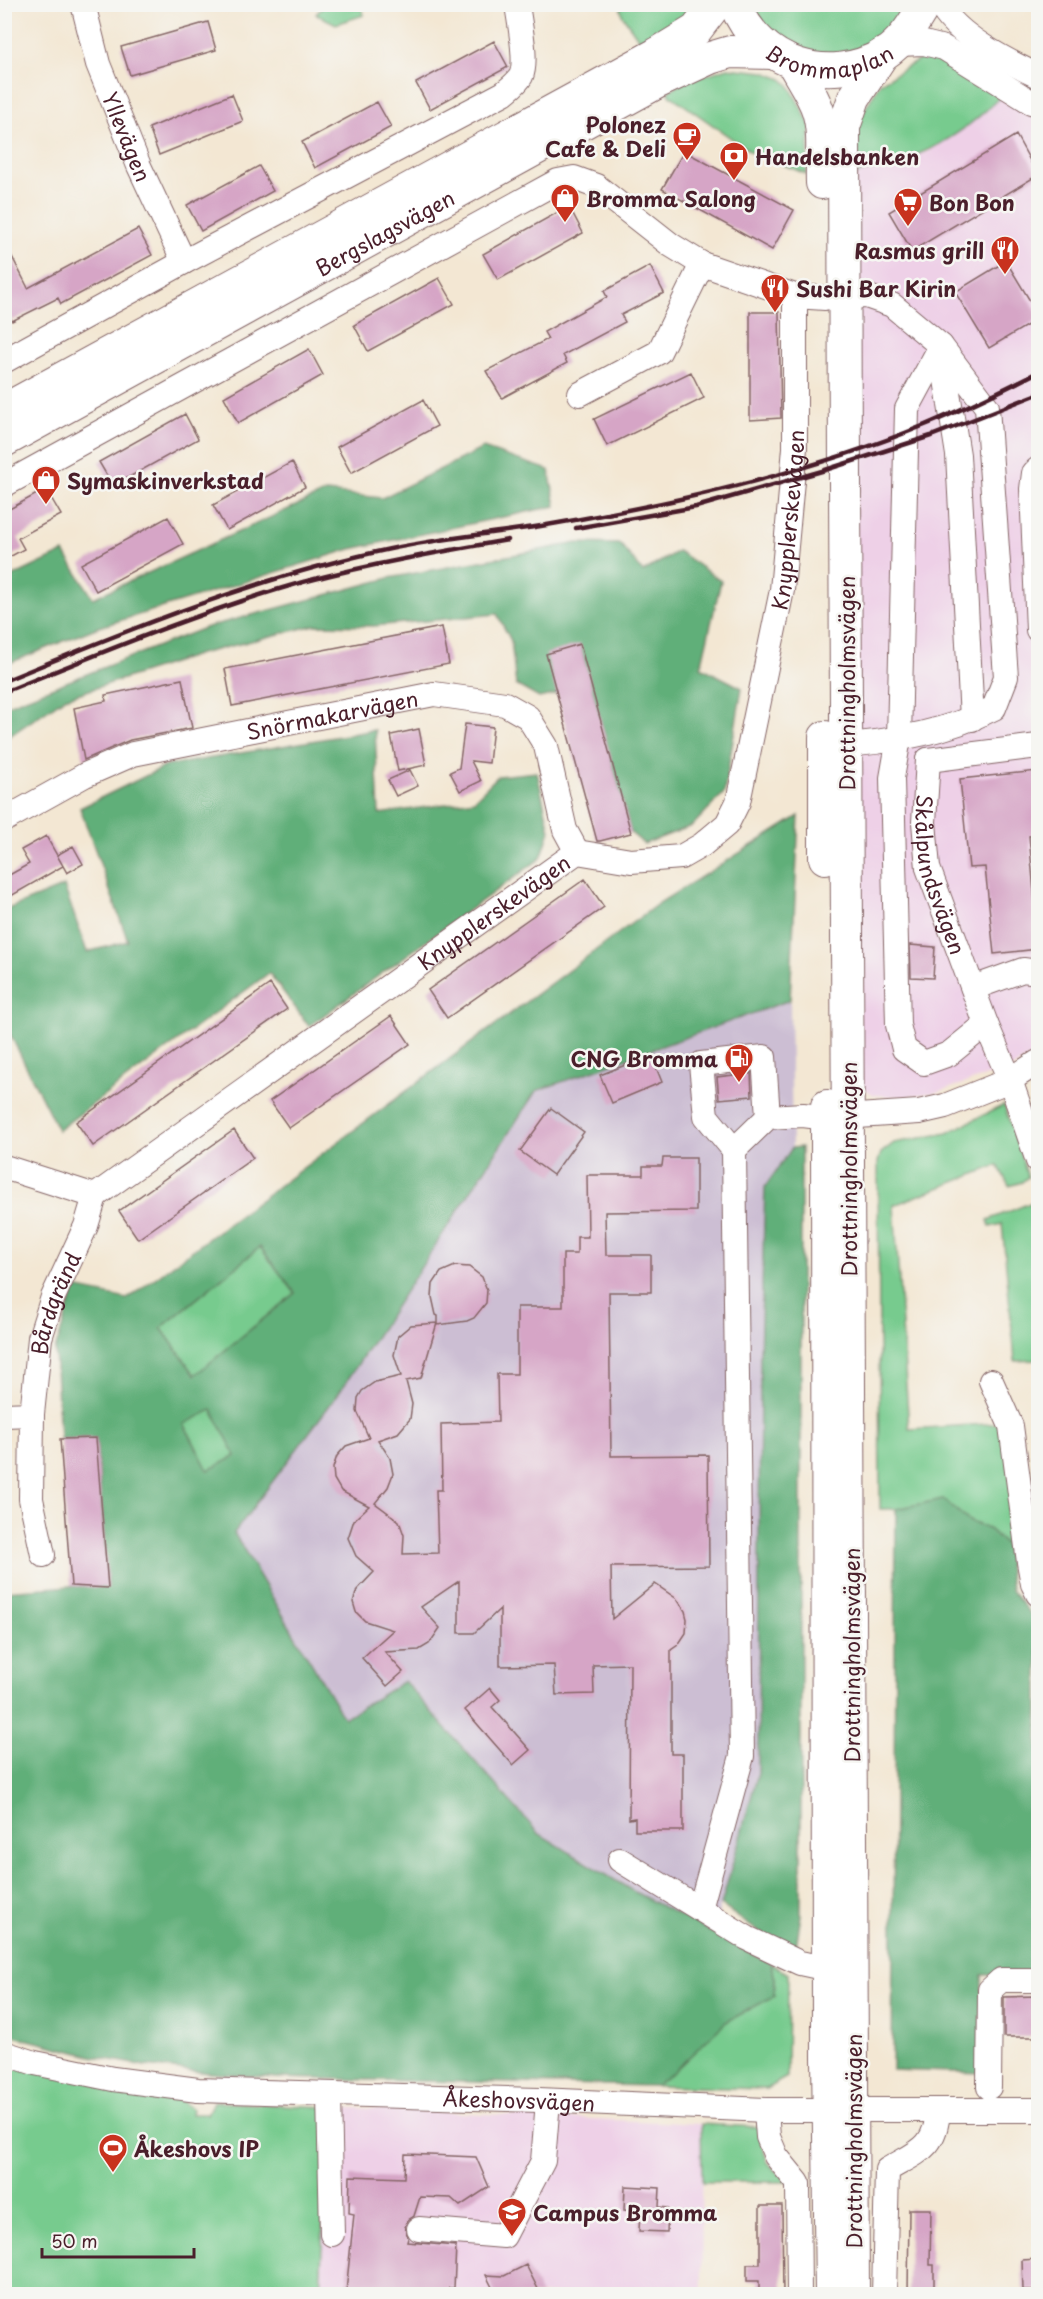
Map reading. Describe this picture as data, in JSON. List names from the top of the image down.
{
  "streets": {
    "main road": ["Brommaplan", "Bergslagsvägen", "Drottningholmsvägen"],
    "street": [
      "Yllevägen",
      "Knypplerskevägen",
      "Snörmakarvägen",
      "Skålpundsvägen",
      "Bårdgränd",
      "Åkeshovsvägen"
    ]
  },
  "crossings": [
    ["Brommaplan", "Bergslagsvägen"],
    ["Brommaplan", "Drottningholmsvägen"],
    ["Bergslagsvägen", "Drottningholmsvägen"],
    ["Knypplerskevägen", "Drottningholmsvägen"],
    ["Knypplerskevägen", "Snörmakarvägen"],
    ["Knypplerskevägen", "Bårdgränd"],
    ["Drottningholmsvägen", "Åkeshovsvägen"]
  ],
  "places": {
    "cafe": ["Polonez Cafe & Deli"],
    "bank": ["Handelsbanken"],
    "shop": ["Bromma Salong", "Symaskinverkstad"],
    "supermarket": ["Bon Bon"],
    "restaurant": ["Rasmus grill", "Sushi Bar Kirin"],
    "fuel station": ["CNG Bromma"],
    "sports": ["Åkeshovs IP"],
    "school or university": ["Campus Bromma"]
  },
  "scale_bar": "50 m"
}
